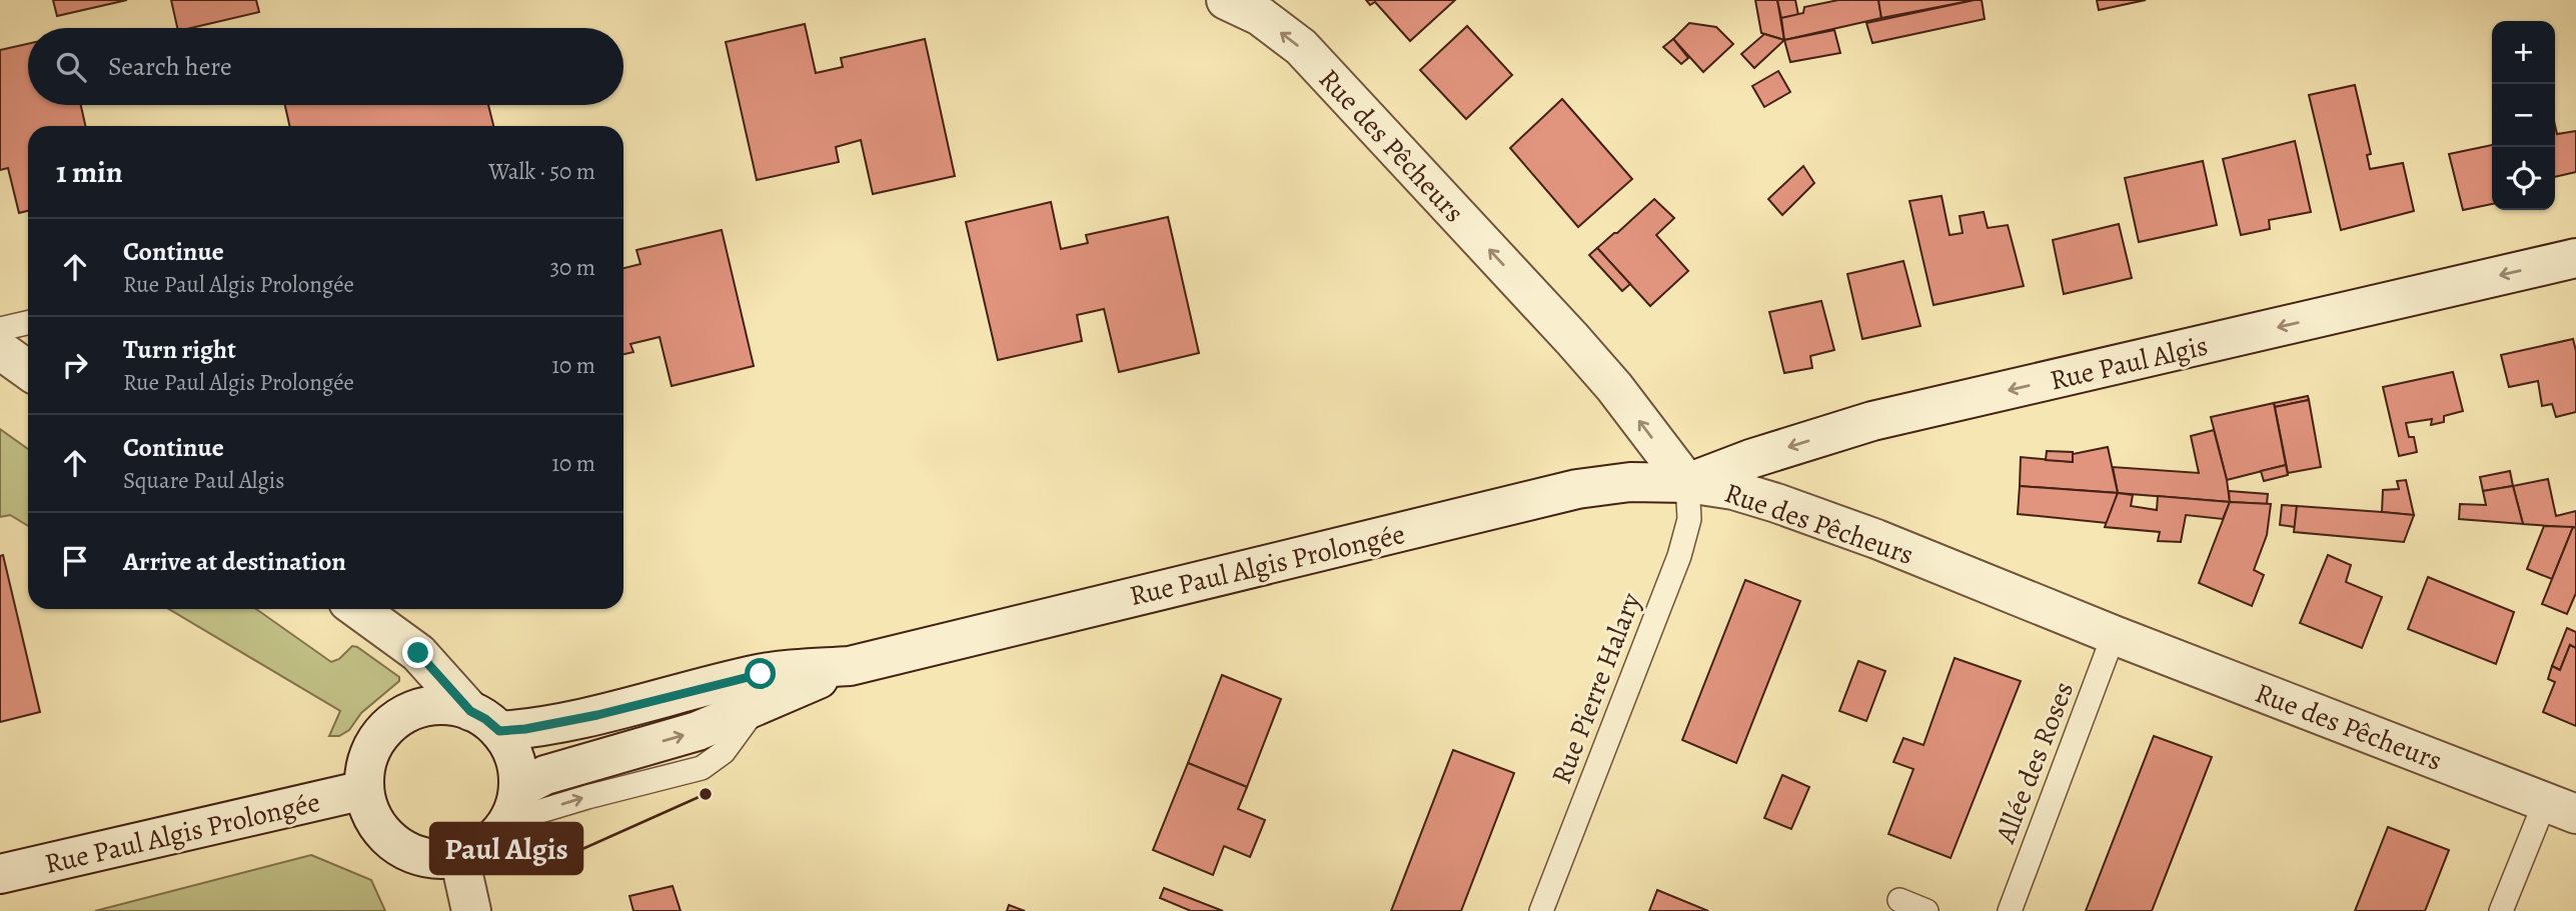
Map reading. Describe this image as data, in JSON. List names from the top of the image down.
{
  "streets": {
    "street": ["Rue des Pêcheurs", "Rue Paul Algis", "Rue Paul Algis Prolongée"],
    "lane": ["Rue Pierre Halary", "Allée des Roses"]
  },
  "crossings": [
    ["Rue des Pêcheurs", "Rue Paul Algis"],
    ["Rue des Pêcheurs", "Rue Paul Algis Prolongée"],
    ["Rue des Pêcheurs", "Rue Pierre Halary"],
    ["Rue des Pêcheurs", "Allée des Roses"],
    ["Rue Paul Algis", "Rue Paul Algis Prolongée"],
    ["Rue Paul Algis", "Rue Pierre Halary"],
    ["Rue Paul Algis Prolongée", "Rue Pierre Halary"]
  ],
  "one_way": ["Rue des Pêcheurs", "Rue Paul Algis"],
  "places": ["Paul Algis"],
  "page": {
    "map_buttons": ["+", "−"],
    "search": "Search here",
    "heading": ["1 min", "Walk · 50 m"],
    "list": [
      ["Continue", "Rue Paul Algis Prolongée", "30 m"],
      ["Turn right", "Rue Paul Algis Prolongée", "10 m"],
      ["Continue", "Square Paul Algis", "10 m"],
      "Arrive at destination"
    ]
  }
}
